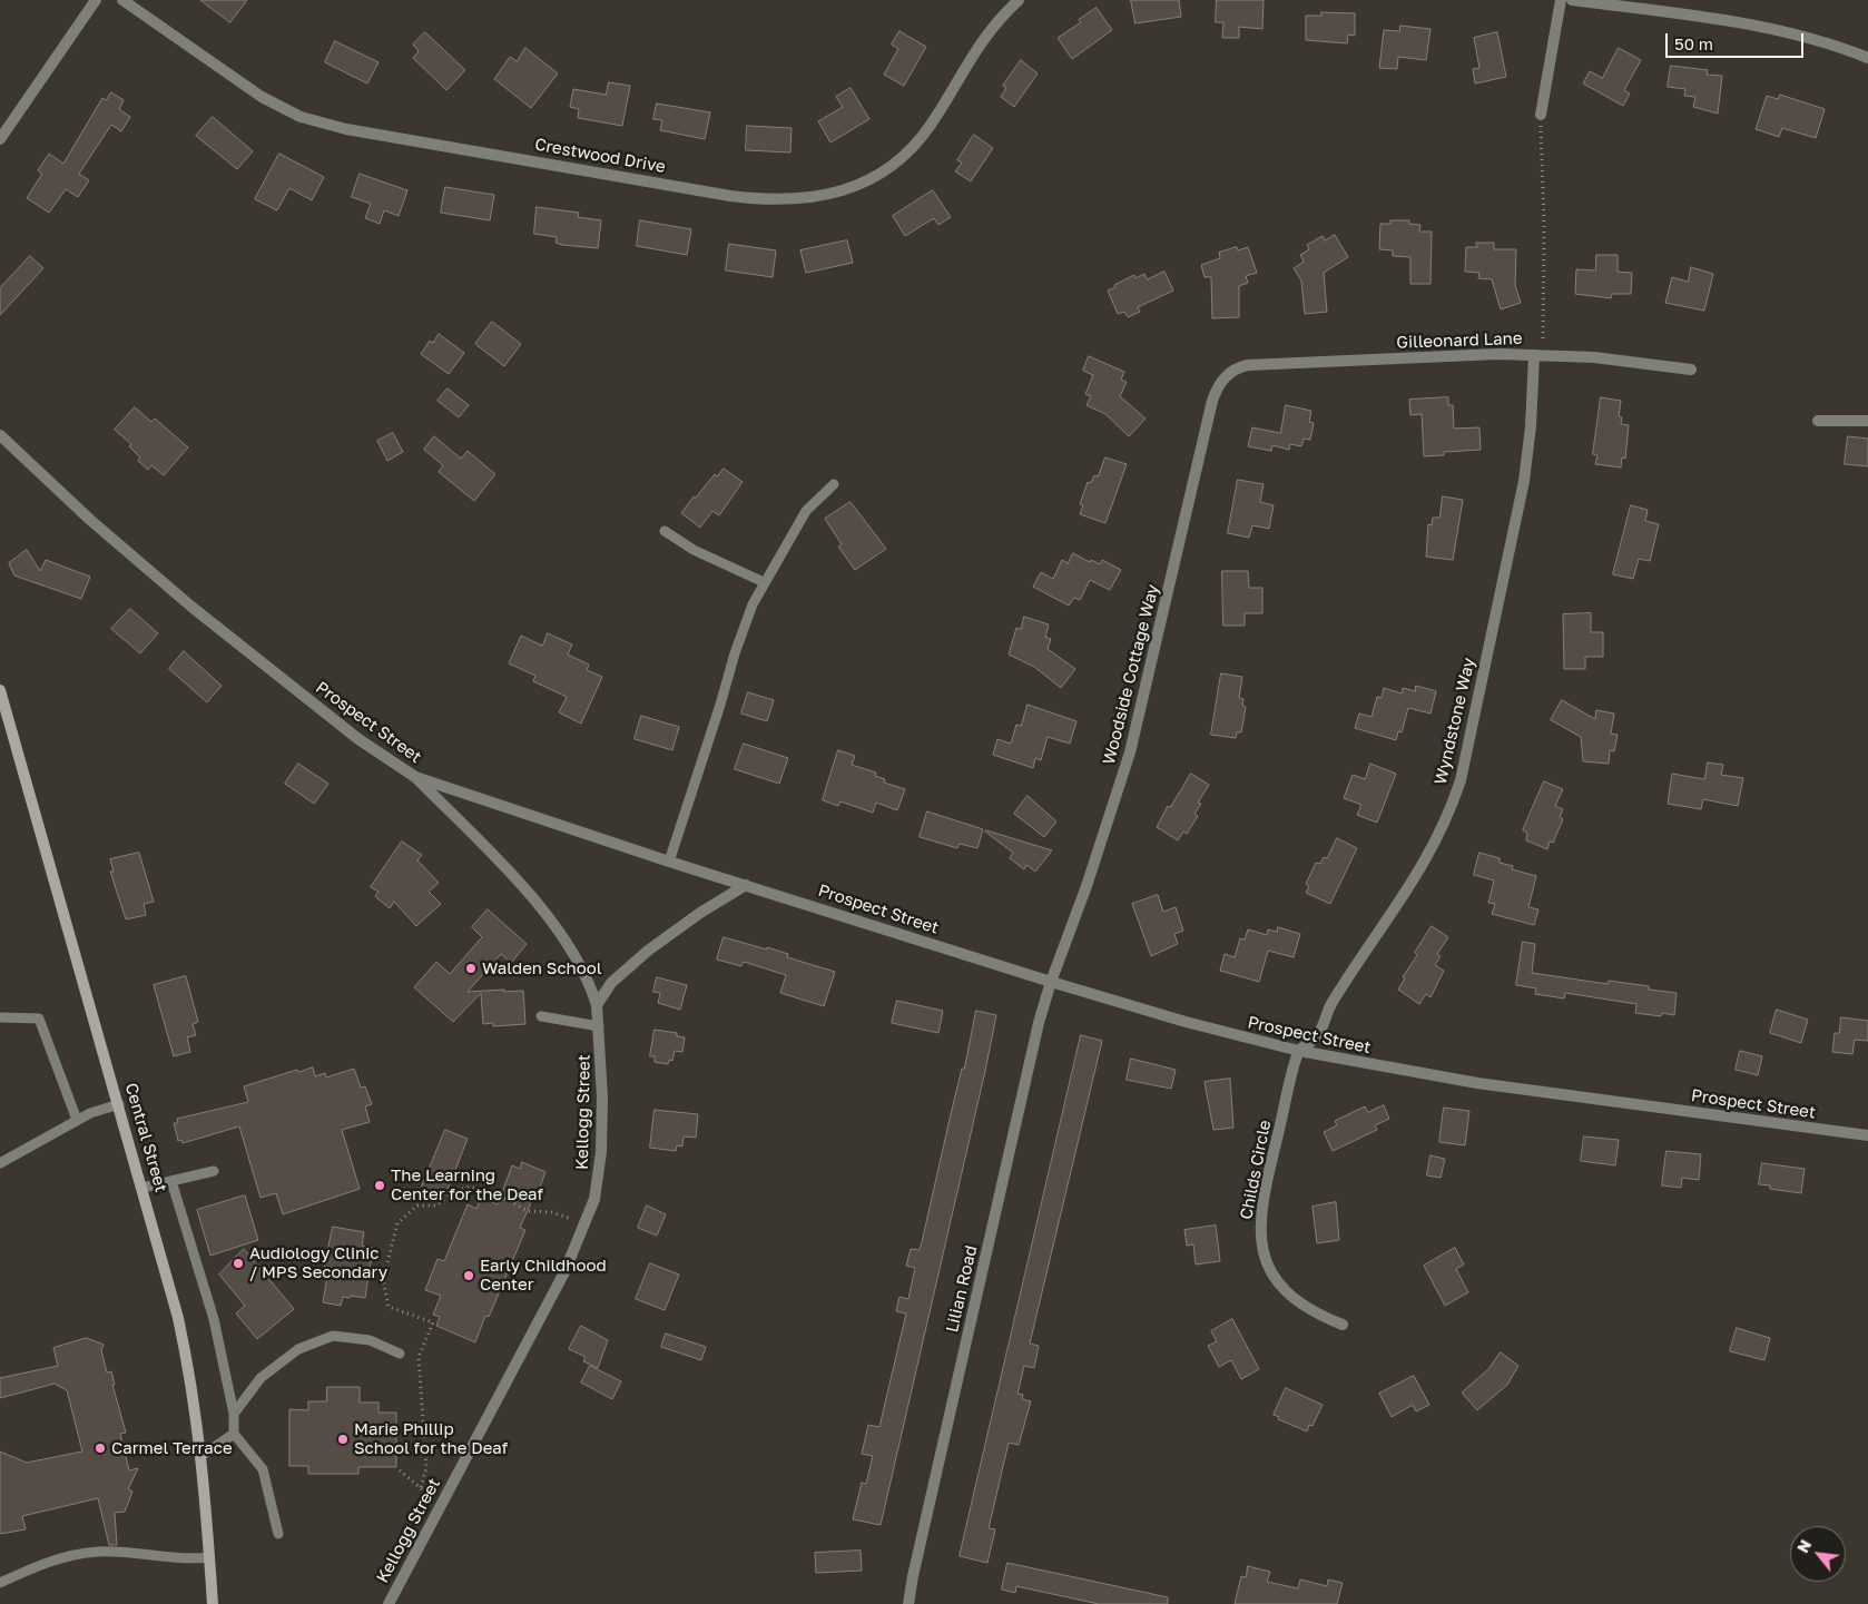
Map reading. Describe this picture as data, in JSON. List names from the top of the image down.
{
  "streets": {
    "main road": ["Central Street"],
    "street": [
      "Crestwood Drive",
      "Gilleonard Lane",
      "Woodside Cottage Way",
      "Wyndstone Way",
      "Prospect Street",
      "Kellogg Street",
      "Childs Circle",
      "Lilian Road"
    ]
  },
  "crossings": [
    ["Gilleonard Lane", "Woodside Cottage Way"],
    ["Gilleonard Lane", "Wyndstone Way"],
    ["Woodside Cottage Way", "Prospect Street"],
    ["Woodside Cottage Way", "Lilian Road"],
    ["Wyndstone Way", "Prospect Street"],
    ["Wyndstone Way", "Childs Circle"],
    ["Prospect Street", "Kellogg Street"],
    ["Prospect Street", "Childs Circle"],
    ["Prospect Street", "Lilian Road"]
  ],
  "places": [
    "Walden School",
    "The Learning Center for the Deaf",
    "Audiology Clinic / MPS Secondary",
    "Early Childhood Center",
    "Marie Phillip School for the Deaf",
    "Carmel Terrace"
  ],
  "scale_bar": "50 m",
  "north": "top left"
}
